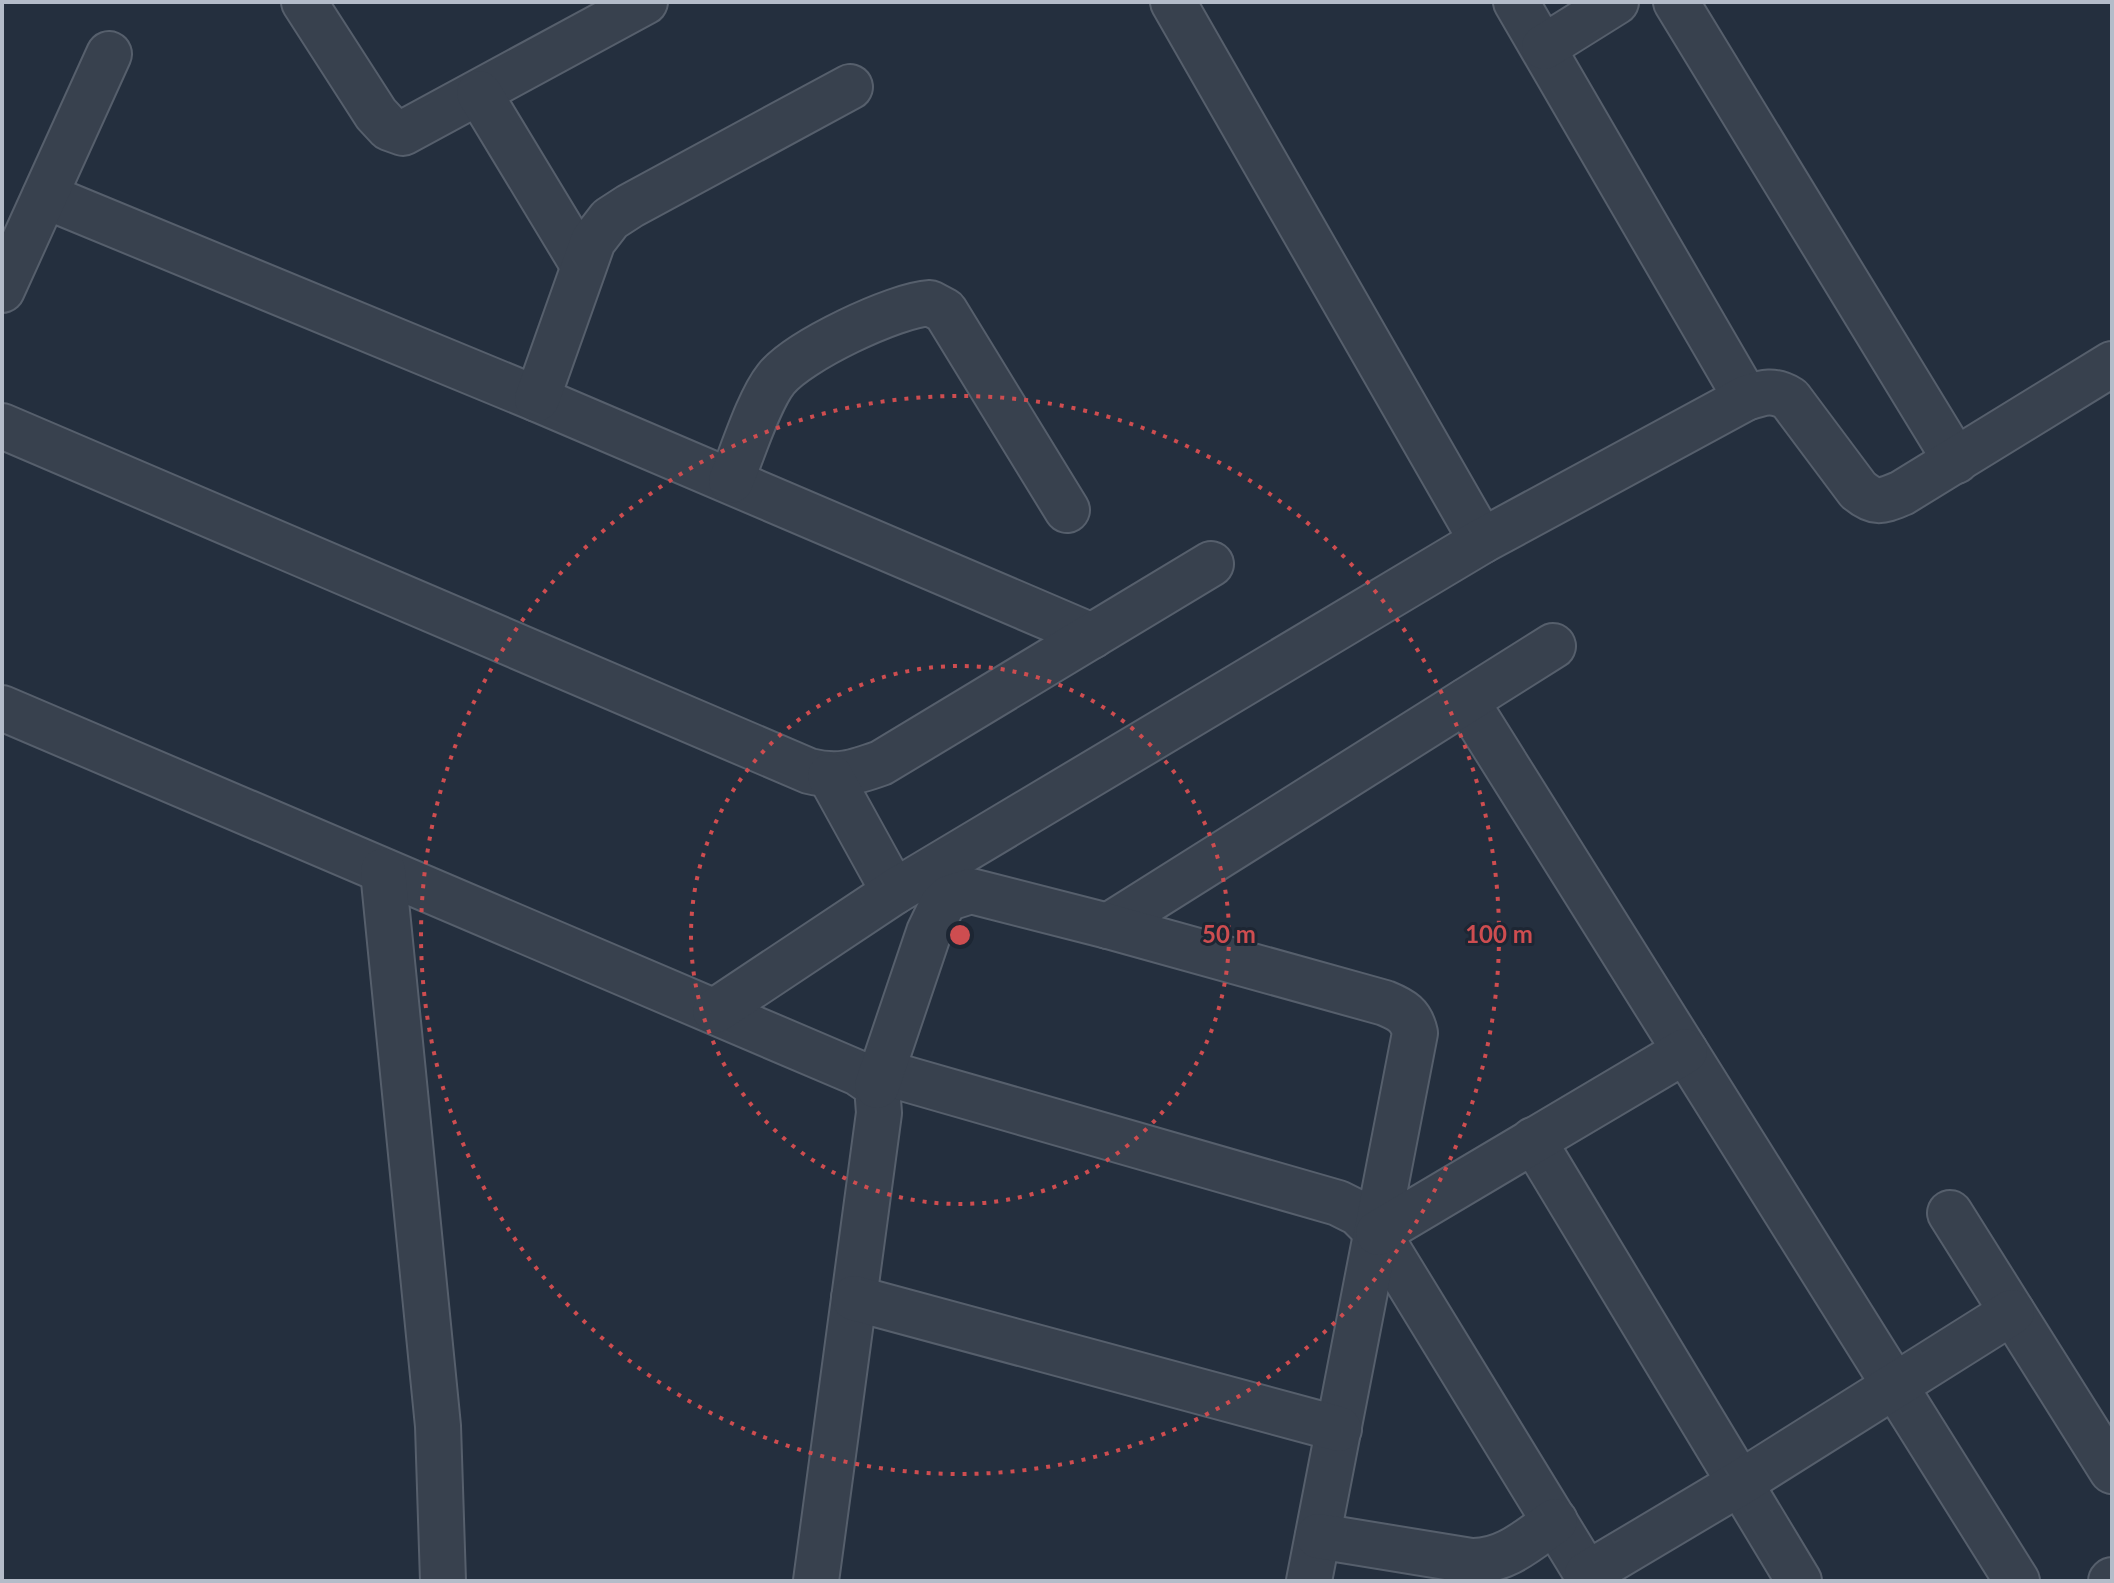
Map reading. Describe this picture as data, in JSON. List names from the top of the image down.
{
  "rings": ["50 m", "100 m"]
}
